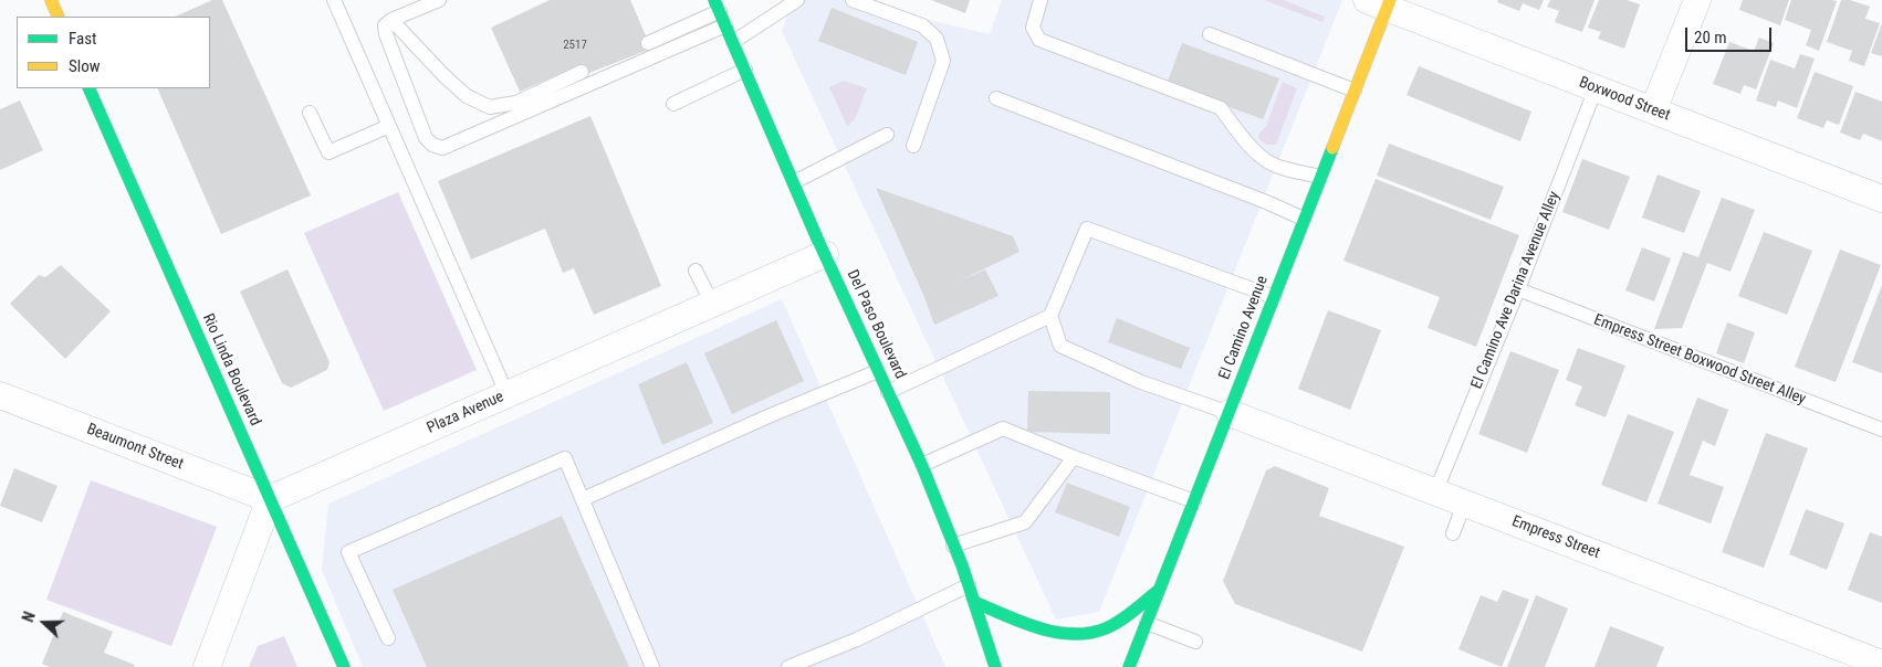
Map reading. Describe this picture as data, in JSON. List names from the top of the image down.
{
  "streets": {
    "main road": ["Del Paso Boulevard", "El Camino Avenue", "Rio Linda Boulevard"],
    "street": [
      "Boxwood Street",
      "Plaza Avenue",
      "Beaumont Street",
      "Empress Street"
    ],
    "lane": ["El Camino Ave Darina Avenue Alley", "Empress Street Boxwood Street Alley"]
  },
  "crossings": [
    ["Boxwood Street", "El Camino Ave Darina Avenue Alley"],
    ["Boxwood Street", "El Camino Avenue"],
    ["El Camino Ave Darina Avenue Alley", "Empress Street Boxwood Street Alley"],
    ["El Camino Ave Darina Avenue Alley", "Empress Street"],
    ["Del Paso Boulevard", "Plaza Avenue"],
    ["El Camino Avenue", "Empress Street"],
    ["Rio Linda Boulevard", "Plaza Avenue"],
    ["Rio Linda Boulevard", "Beaumont Street"],
    ["Plaza Avenue", "Beaumont Street"]
  ],
  "house_numbers": ["2517"],
  "legend": ["Fast", "Slow"],
  "scale_bar": "20 m",
  "north": "left"
}
